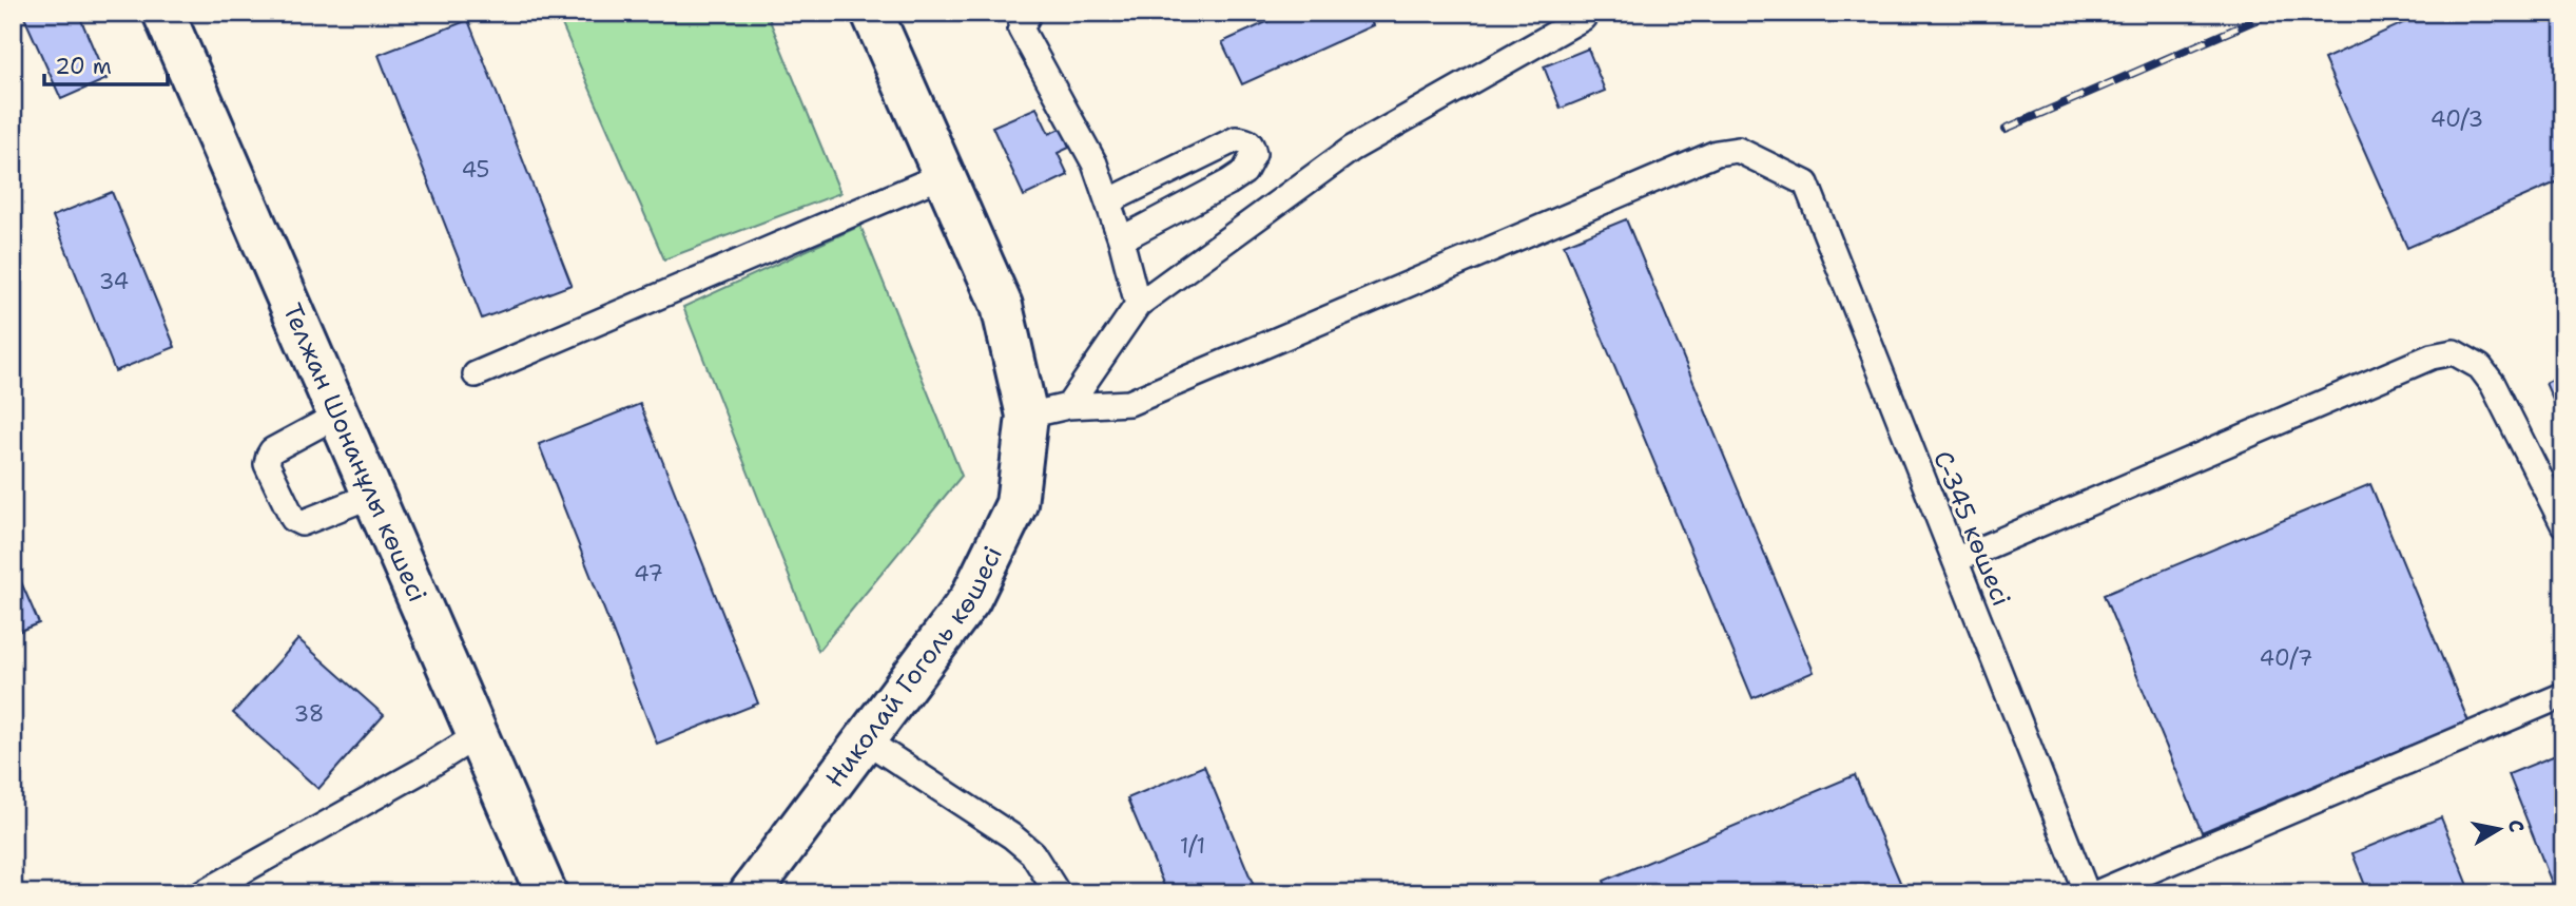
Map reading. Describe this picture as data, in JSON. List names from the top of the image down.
{
  "streets": {
    "main road": ["Телжан Шонанұлы көшесі", "Николай Гоголь көшесі"],
    "lane": ["С-345 көшесі"]
  },
  "house_numbers": [
    "40/3",
    "45",
    "34",
    "47",
    "40/7",
    "38",
    "1/1"
  ],
  "scale_bar": "20 m",
  "north": "right"
}
